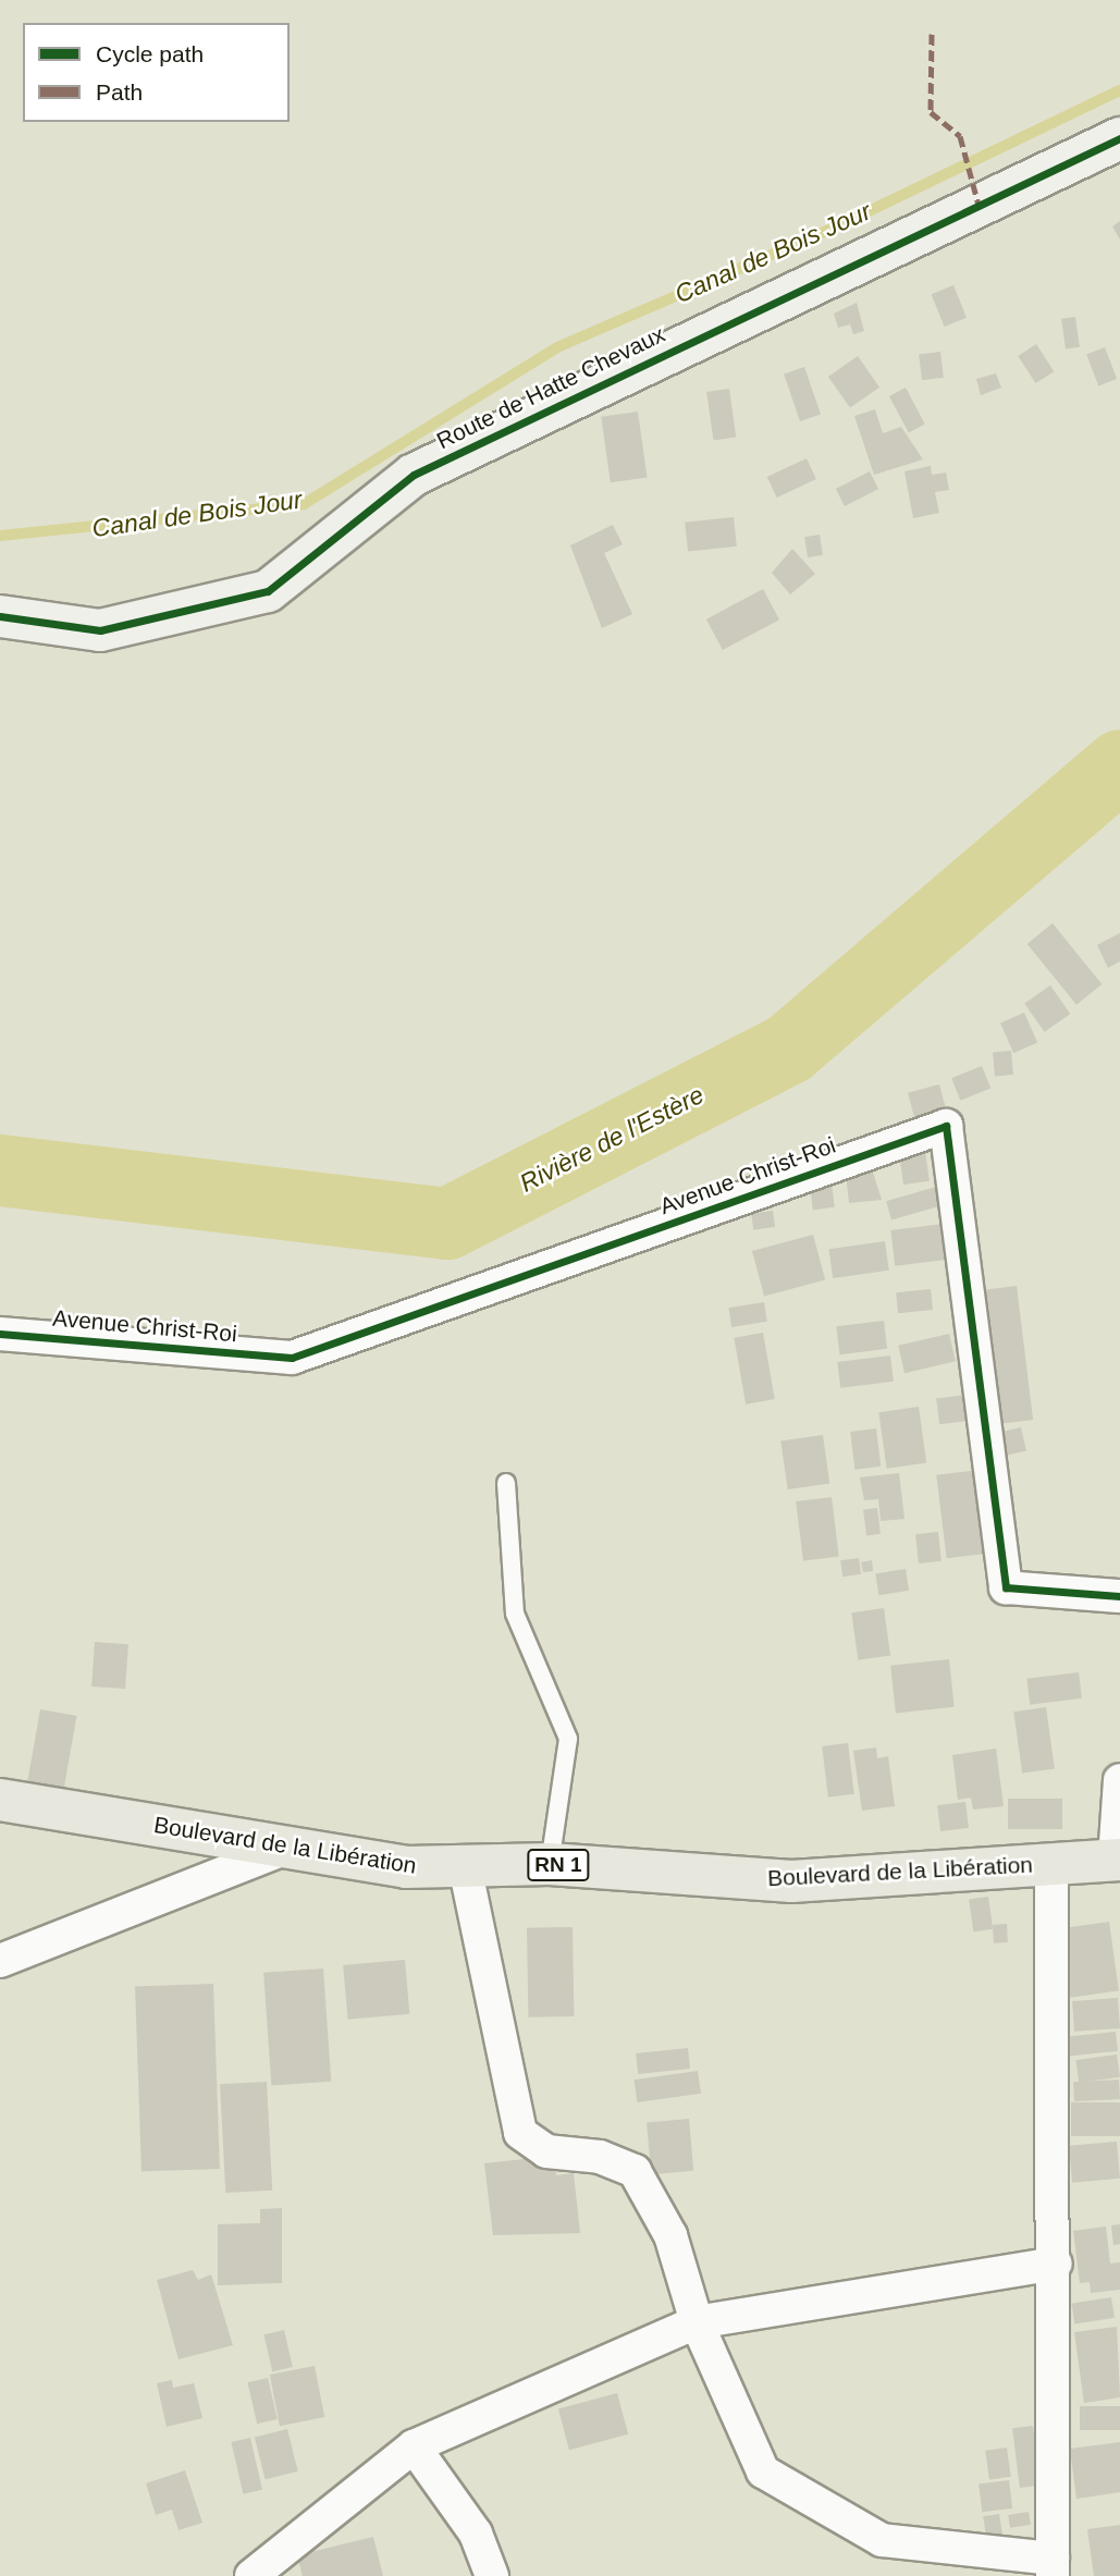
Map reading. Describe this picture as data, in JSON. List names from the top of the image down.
{
  "streets": {
    "main road": ["Boulevard de la Libération", "RN 1"],
    "street": ["Route de Hatte Chevaux", "Avenue Christ-Roi"]
  },
  "water": ["Canal de Bois Jour", "Rivière de l'Estère"],
  "legend": ["Cycle path", "Path"]
}
